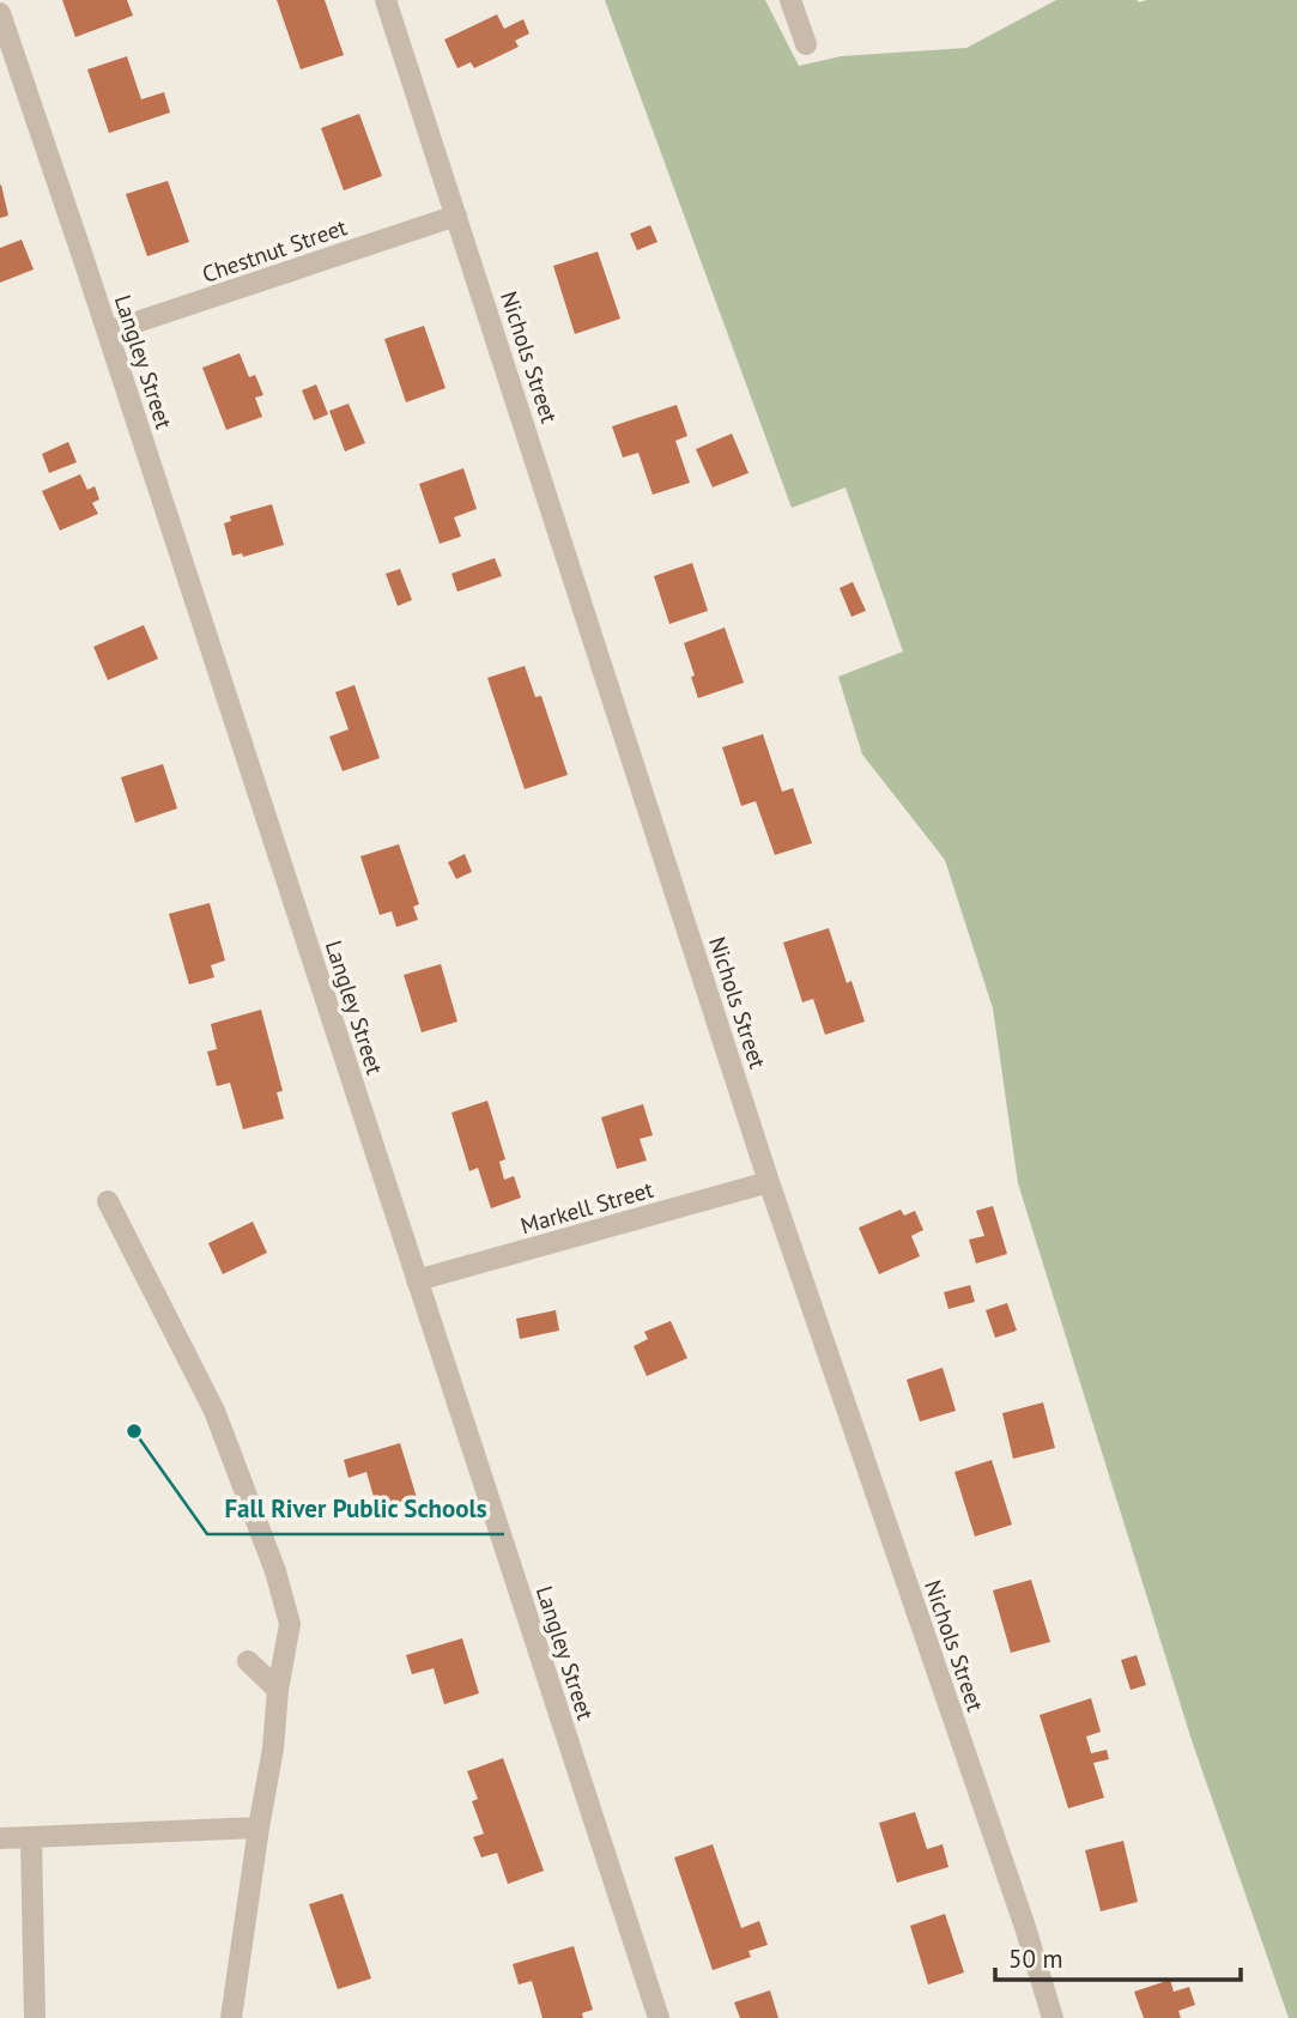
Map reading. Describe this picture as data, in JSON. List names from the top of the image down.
{
  "streets": {
    "street": [
      "Chestnut Street",
      "Nichols Street",
      "Langley Street",
      "Markell Street"
    ]
  },
  "crossings": [
    ["Chestnut Street", "Nichols Street"],
    ["Chestnut Street", "Langley Street"],
    ["Nichols Street", "Markell Street"],
    ["Langley Street", "Markell Street"]
  ],
  "places": ["Fall River Public Schools"],
  "scale_bar": "50 m"
}
